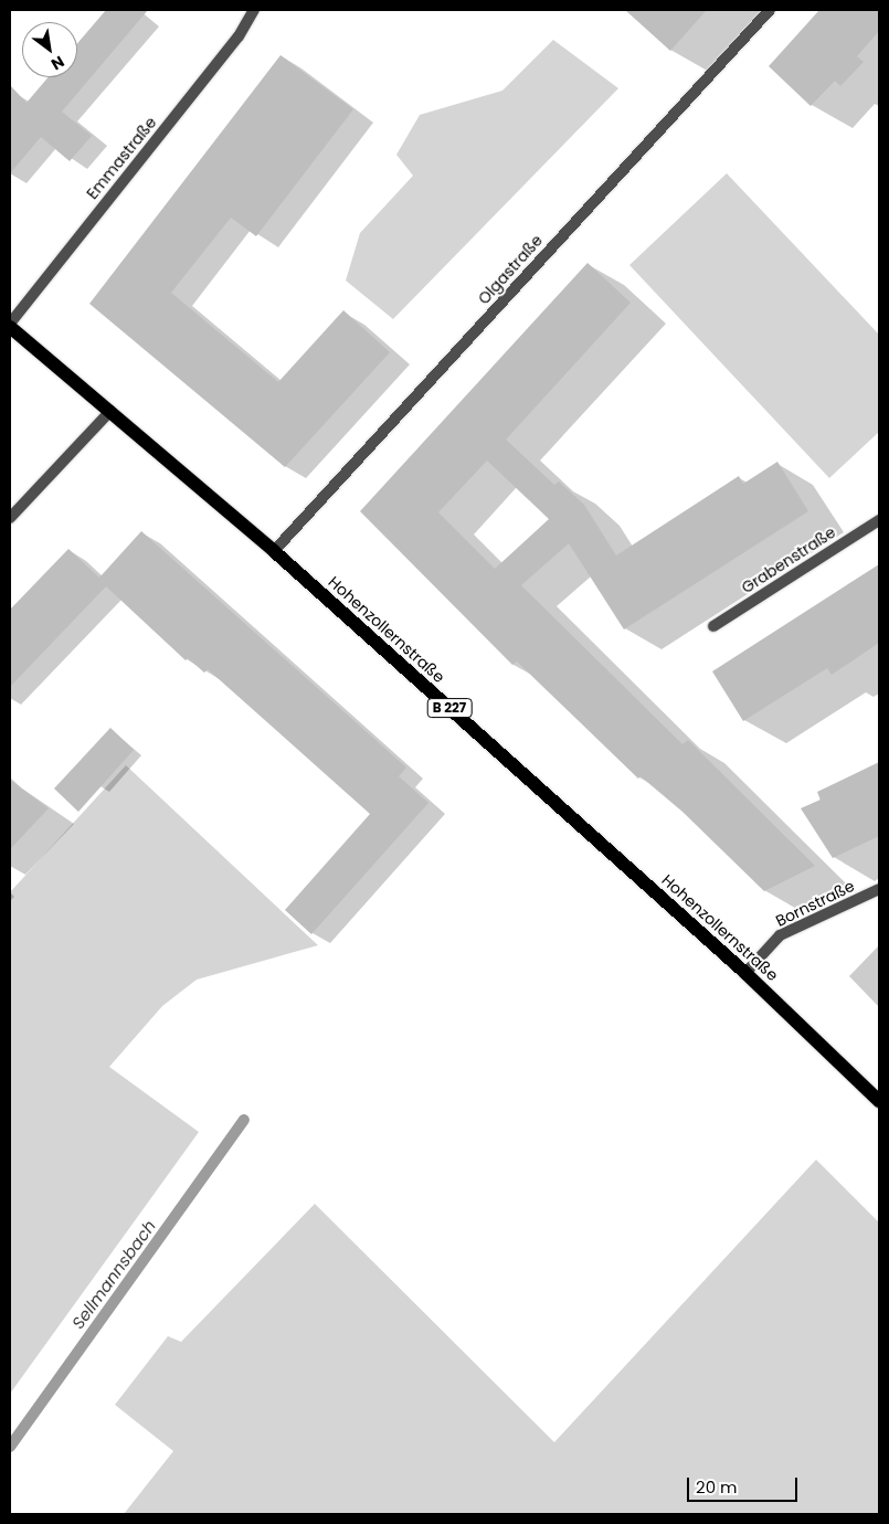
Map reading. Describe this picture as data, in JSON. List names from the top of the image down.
{
  "streets": {
    "main road": ["Hohenzollernstraße", "B 227"],
    "street": [
      "Emmastraße",
      "Olgastraße",
      "Grabenstraße",
      "Bornstraße"
    ]
  },
  "crossings": [
    ["Emmastraße", "Hohenzollernstraße"],
    ["Olgastraße", "Hohenzollernstraße"],
    ["Hohenzollernstraße", "Bornstraße"]
  ],
  "water": ["Sellmannsbach"],
  "scale_bar": "20 m",
  "north": "bottom right"
}
